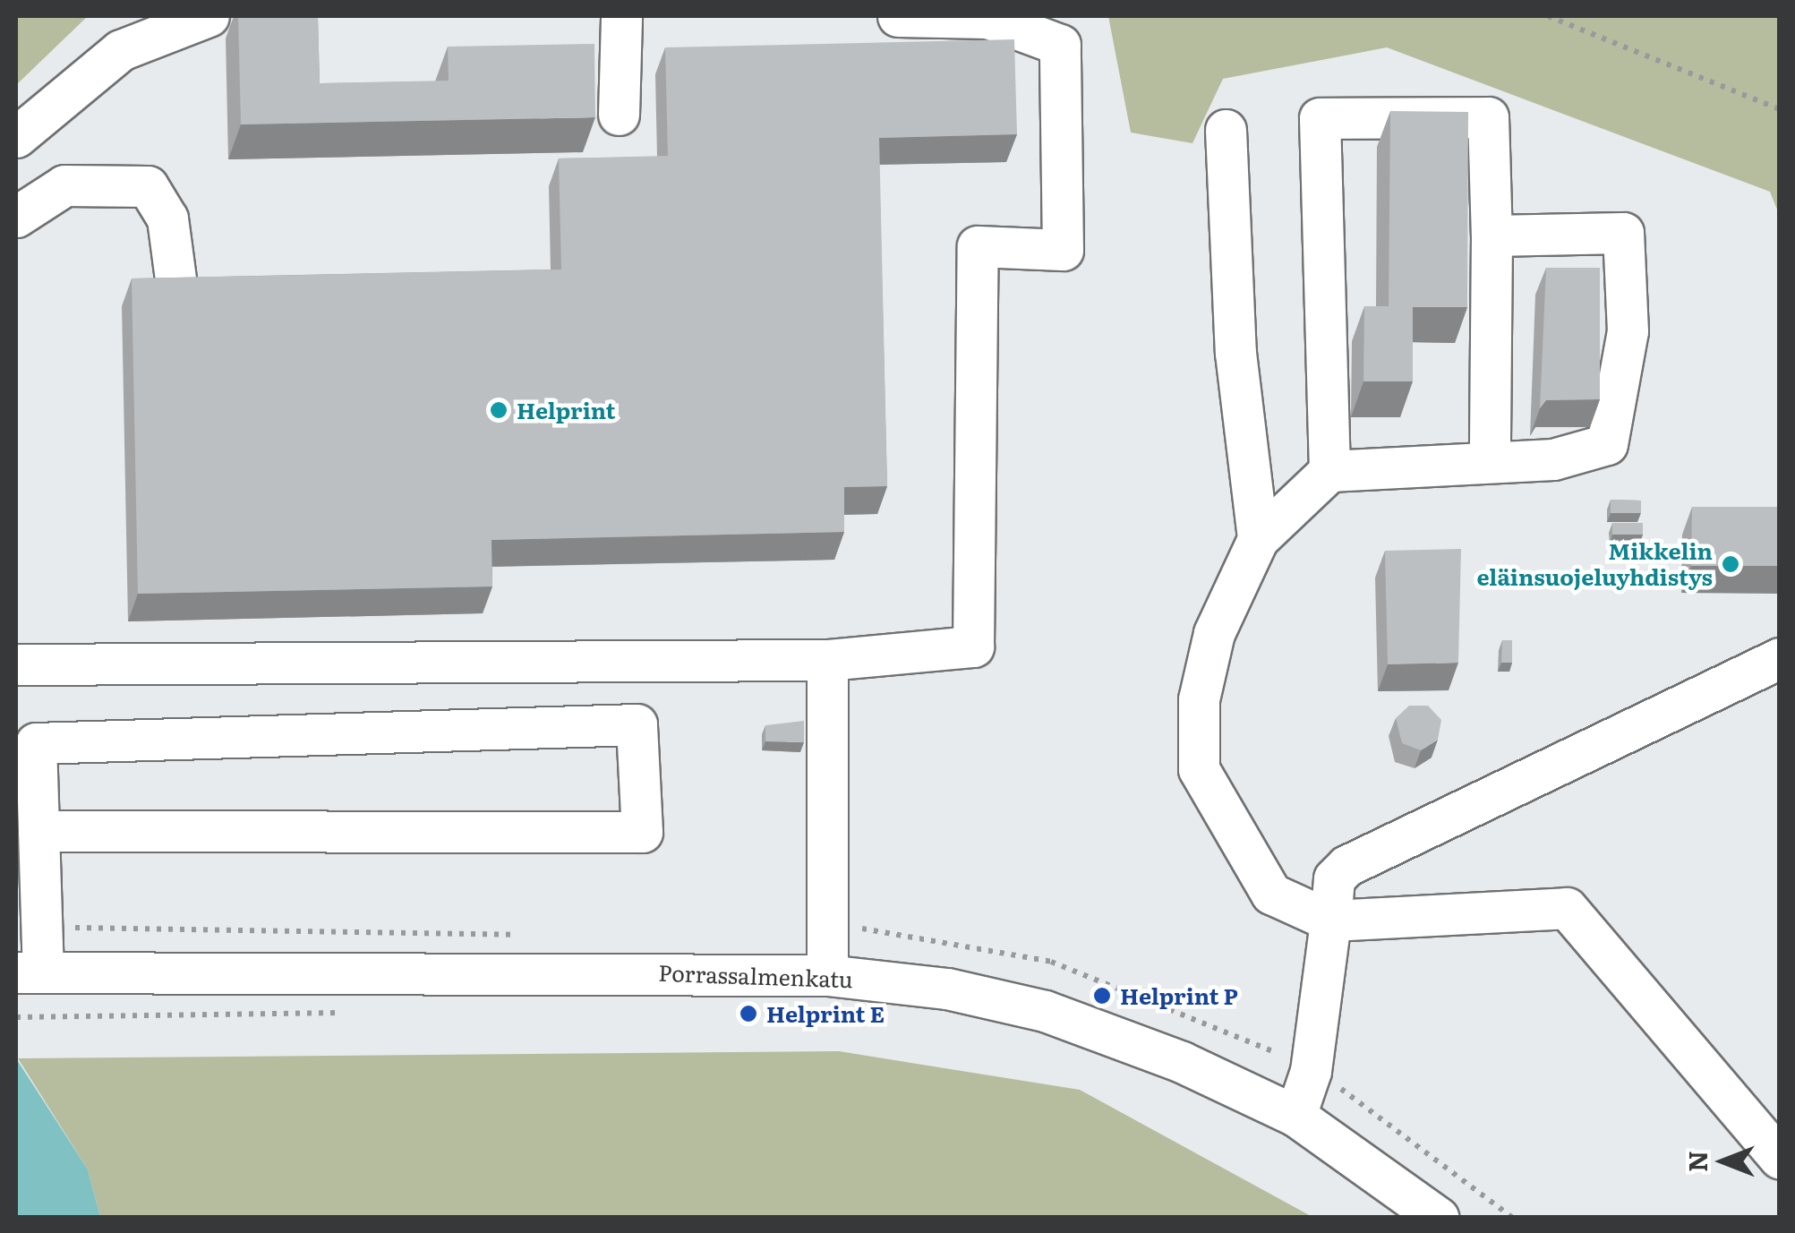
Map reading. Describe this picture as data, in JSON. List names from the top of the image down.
{
  "streets": {
    "street": ["Porrassalmenkatu"]
  },
  "places": [
    "Helprint",
    "Mikkelin eläinsuojeluyhdistys",
    "Helprint P",
    "Helprint E"
  ],
  "north": "left"
}
